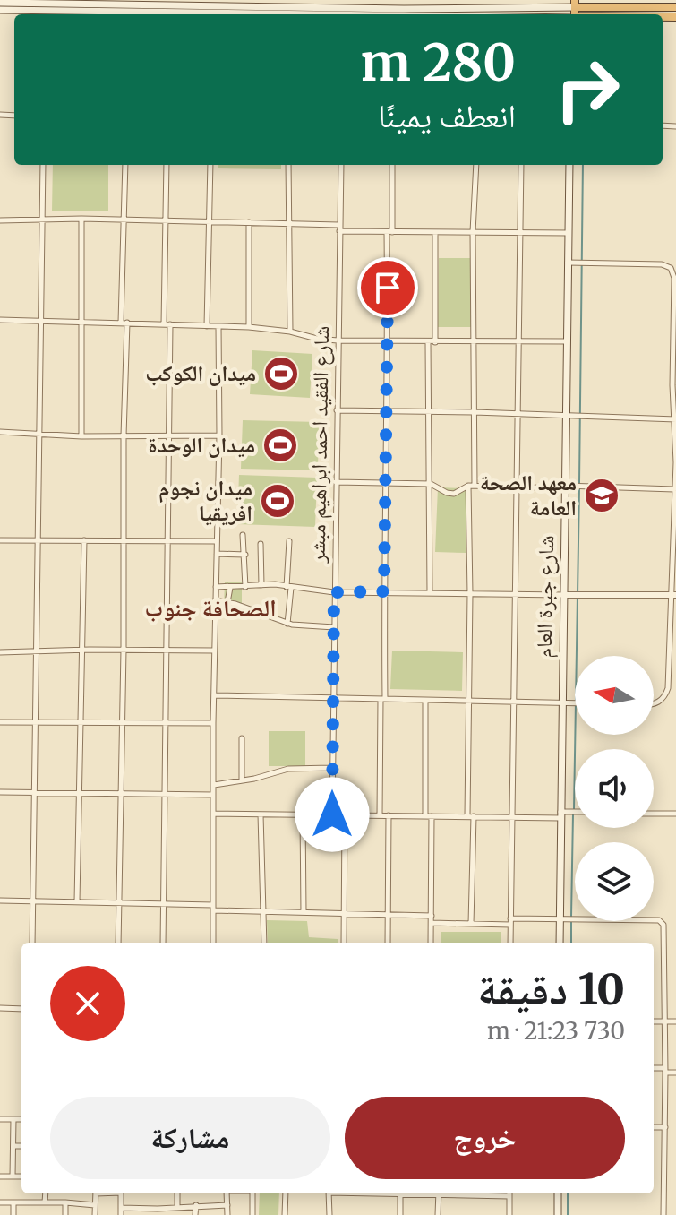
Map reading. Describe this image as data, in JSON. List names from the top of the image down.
{
  "streets": {
    "main road": ["شارع جبرة العام"],
    "street": ["شارع الفقيد احمد ابراهيم مبشر"]
  },
  "districts": ["الصحافة جنوب"],
  "places": {
    "sports": ["ميدان الكوكب", "ميدان الوحدة", "ميدان نجوم افريقيا"],
    "school or university": ["معهد الصحة العامة"]
  },
  "north": "left",
  "page": {
    "turn": ["280 m", "انعطف يمينًا"],
    "heading": ["10 دقيقة", "730 m · 21:23"],
    "buttons": ["خروج", "مشاركة"]
  }
}
